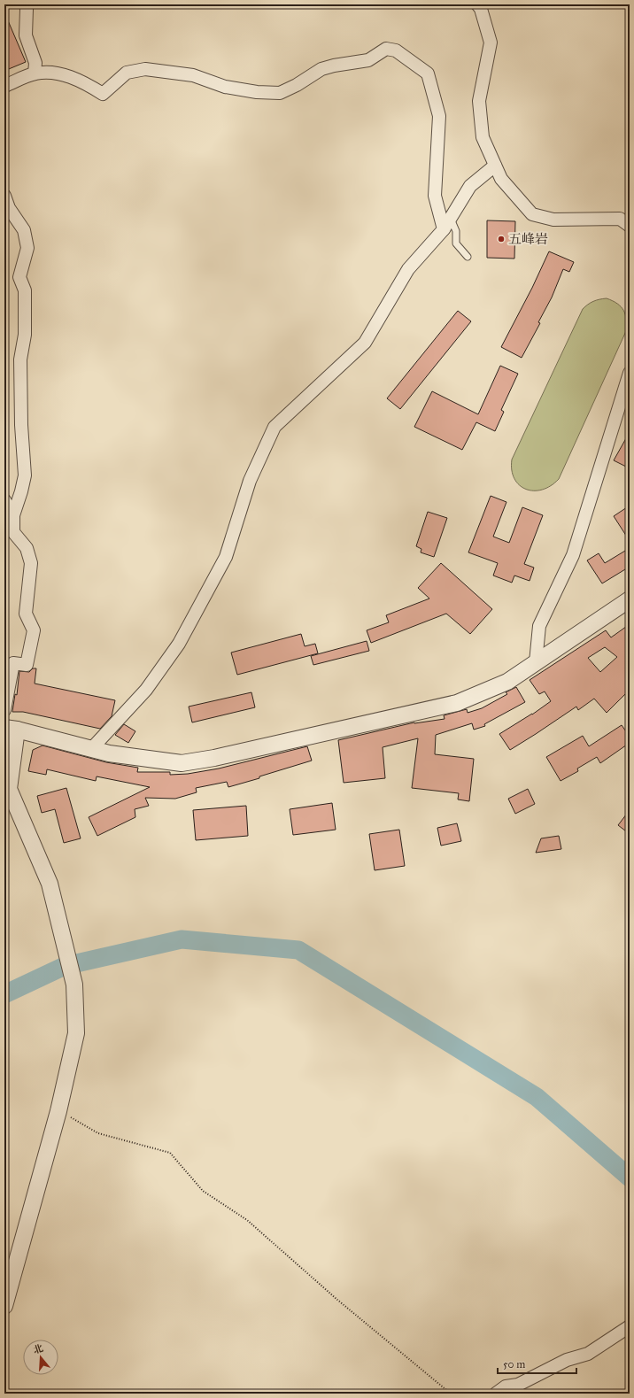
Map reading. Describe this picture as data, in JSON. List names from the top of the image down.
{
  "places": ["五峰岩"],
  "scale_bar": "50 m",
  "north": "top"
}
